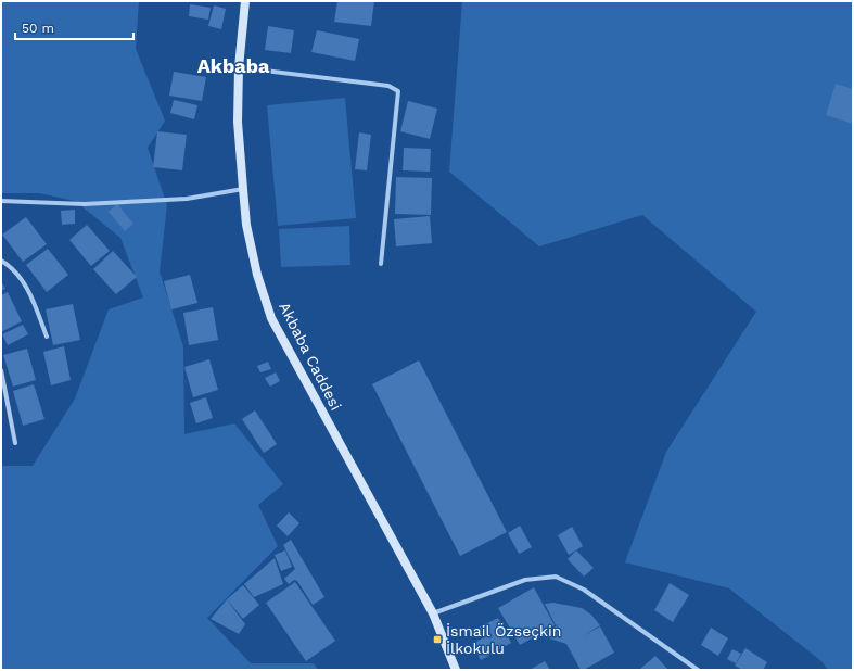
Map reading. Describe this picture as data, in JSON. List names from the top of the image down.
{
  "streets": {
    "main road": ["Akbaba Caddesi"]
  },
  "districts": ["Akbaba"],
  "places": {
    "transit": ["İsmail Özseçkin İlkokulu"]
  },
  "scale_bar": "50 m"
}
